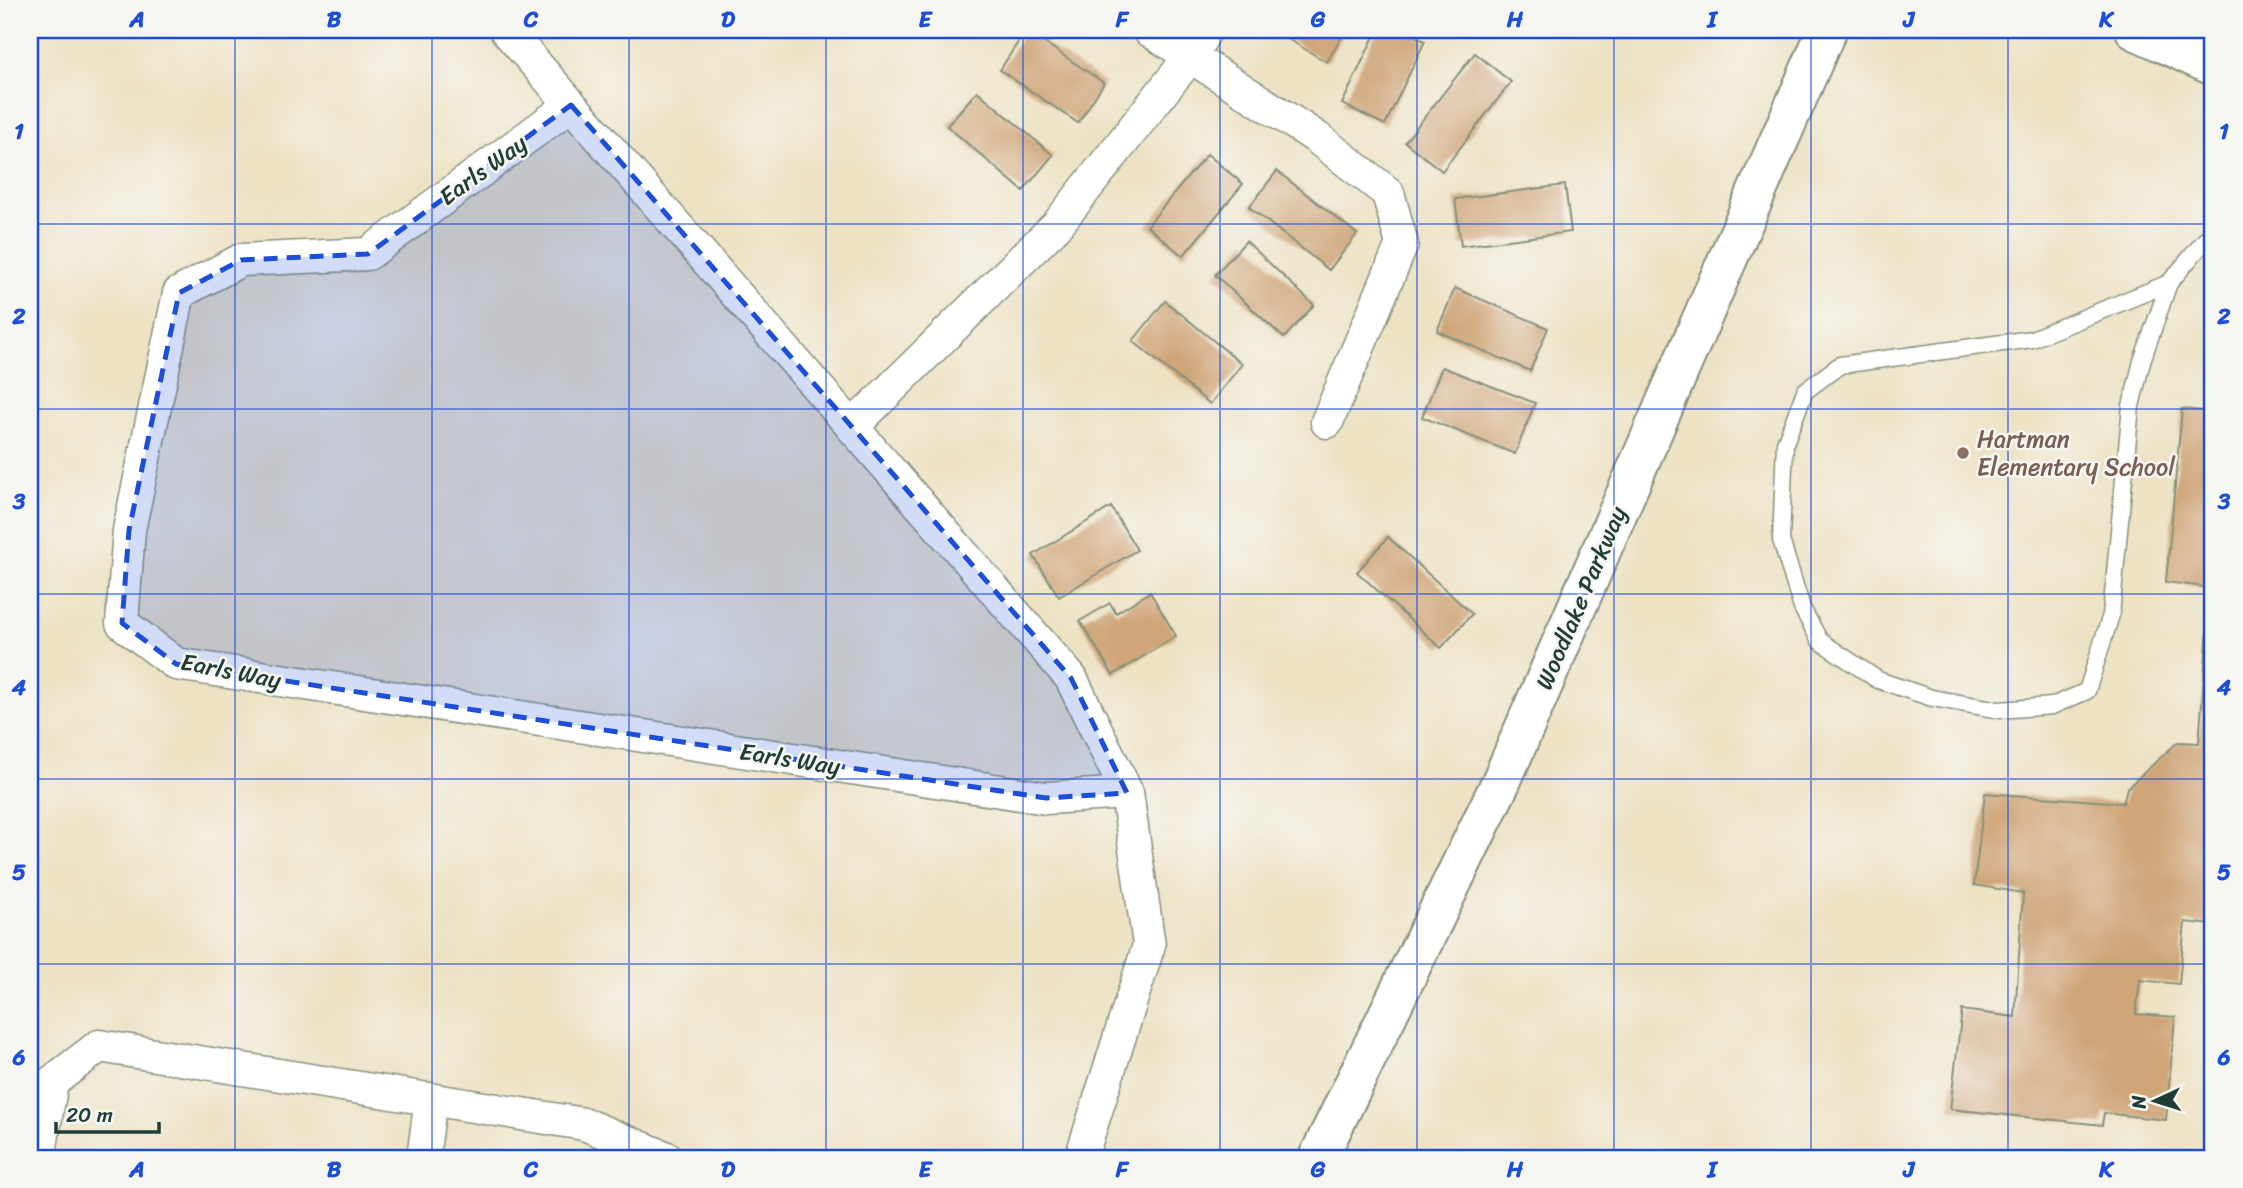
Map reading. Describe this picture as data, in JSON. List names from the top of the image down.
{
  "streets": {
    "street": ["Earls Way", "Woodlake Parkway"]
  },
  "places": ["Hartman Elementary School"],
  "scale_bar": "20 m",
  "north": "left",
  "grid": {
    "columns": [
      "A",
      "B",
      "C",
      "D",
      "E",
      "F",
      "G",
      "H",
      "I",
      "J",
      "K"
    ],
    "rows": [
      "1",
      "2",
      "3",
      "4",
      "5",
      "6"
    ]
  }
}
